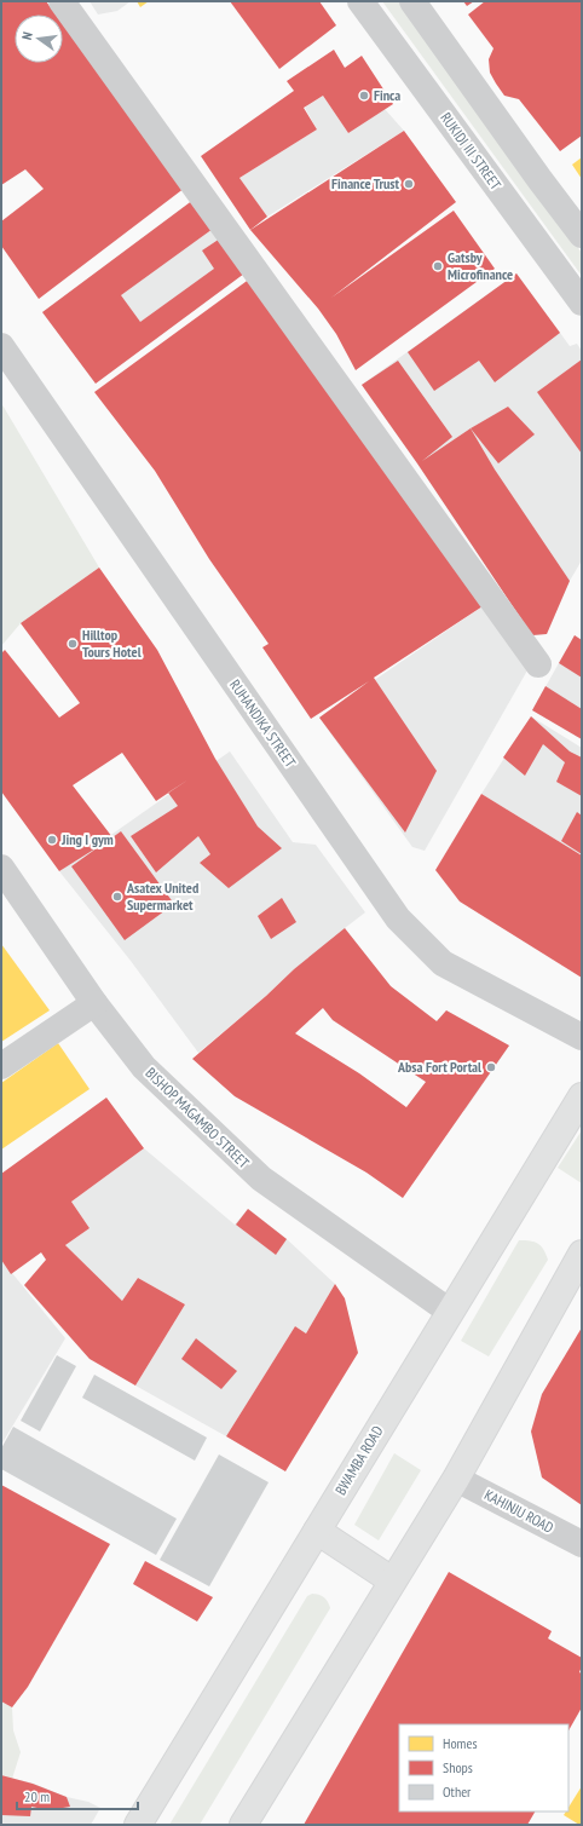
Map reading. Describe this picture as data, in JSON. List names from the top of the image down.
{
  "streets": {
    "main road": ["BWAMBA ROAD"],
    "street": [
      "RUKIDI III STREET",
      "RUHANDIKA STREET",
      "BISHOP MAGAMBO STREET",
      "KAHINJU ROAD"
    ]
  },
  "crossings": [
    ["BISHOP MAGAMBO STREET", "BWAMBA ROAD"]
  ],
  "places": [
    "Finca",
    "Finance Trust",
    "Gatsby Microfinance",
    "Hilltop Tours Hotel",
    "Jing I gym",
    "Asatex United Supermarket",
    "Absa Fort Portal"
  ],
  "legend": ["Homes", "Shops", "Other"],
  "scale_bar": "20 m",
  "north": "left"
}
